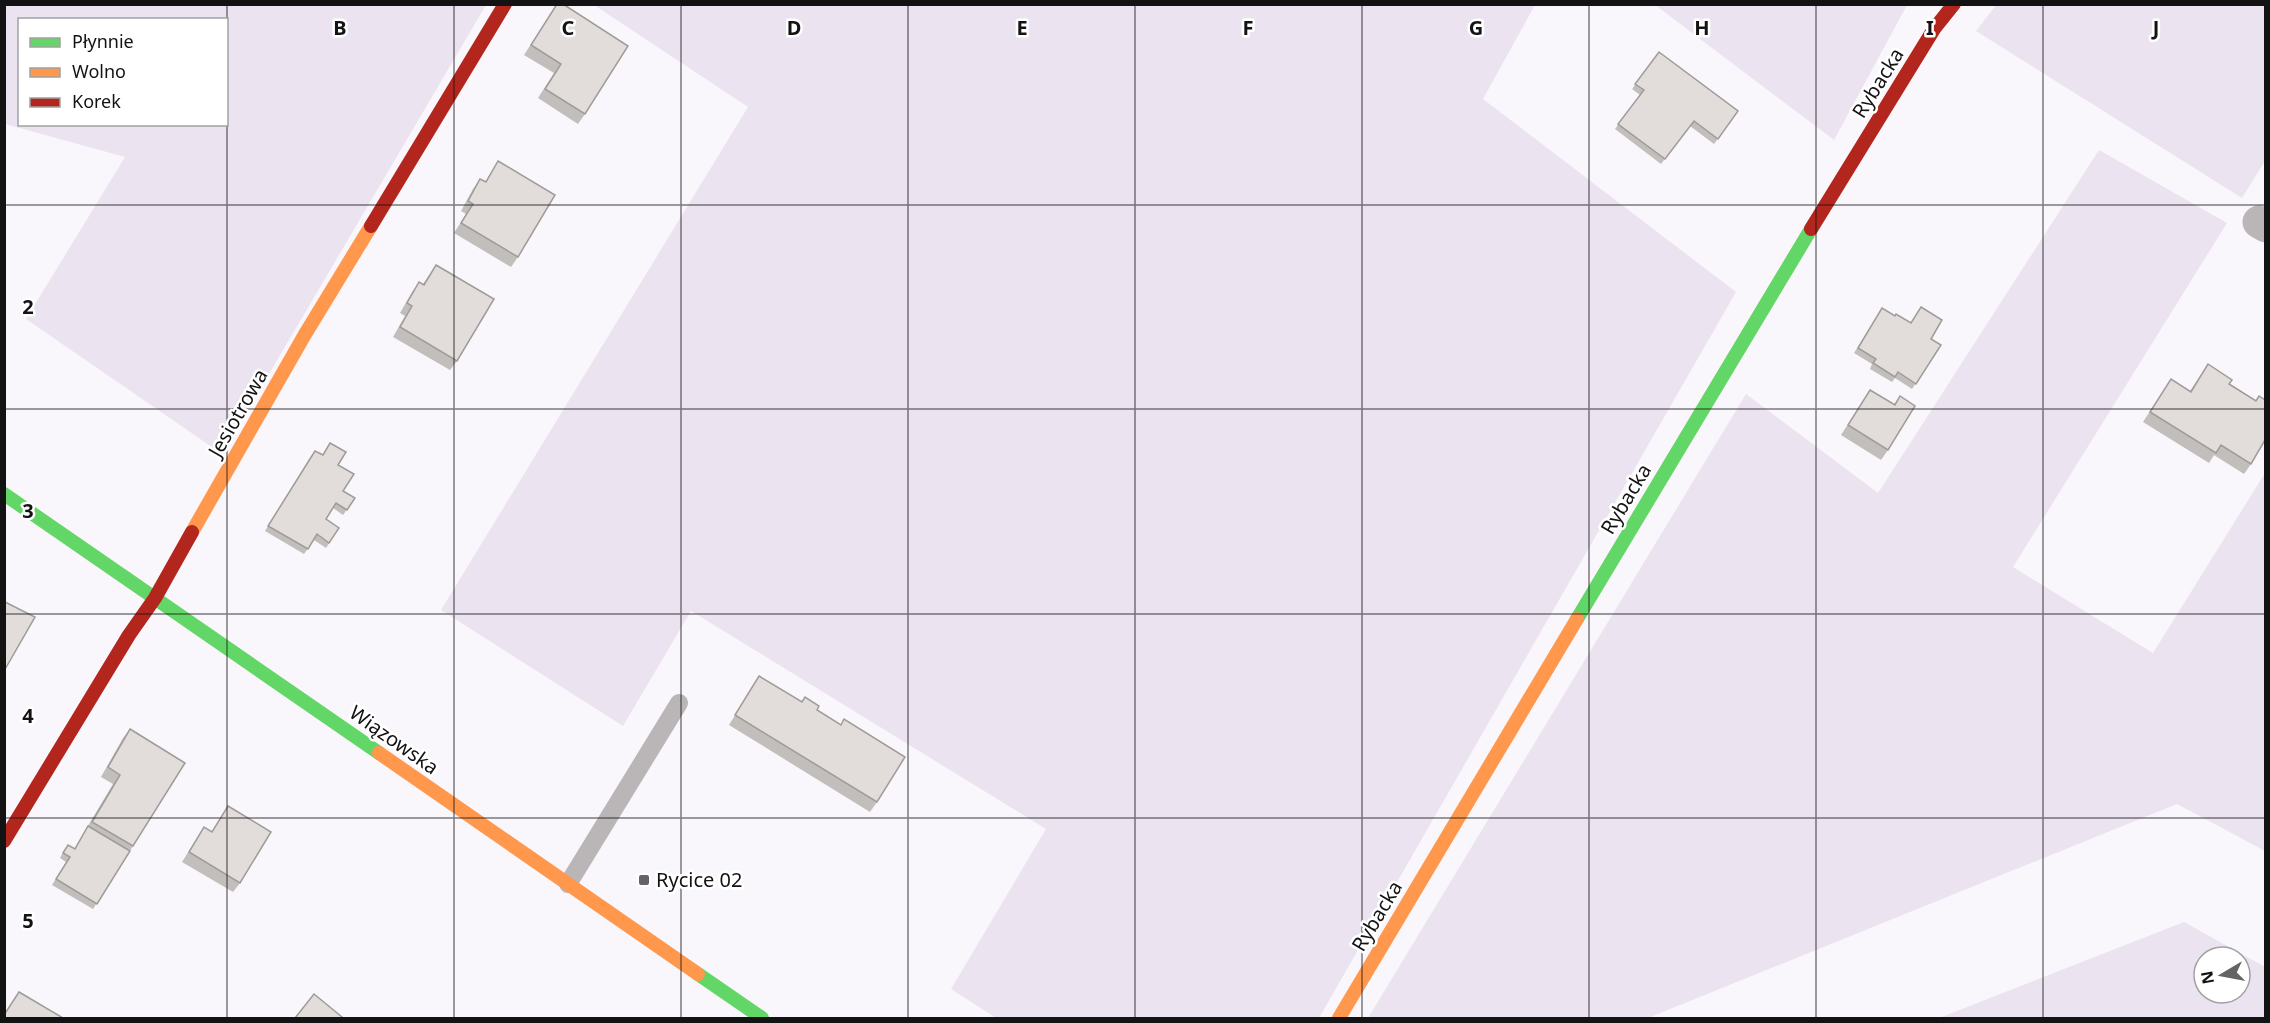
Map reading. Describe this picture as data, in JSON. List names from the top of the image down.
{
  "streets": {
    "street": ["Rybacka", "Jesiotrowa", "Wiązowska"]
  },
  "crossings": [
    ["Jesiotrowa", "Wiązowska"]
  ],
  "places": {
    "transit": ["Rycice 02"]
  },
  "legend": ["Płynnie", "Wolno", "Korek"],
  "north": "left",
  "grid": {
    "columns": [
      "B",
      "C",
      "D",
      "E",
      "F",
      "G",
      "H",
      "I",
      "J"
    ],
    "rows": [
      "2",
      "3",
      "4",
      "5"
    ]
  }
}
